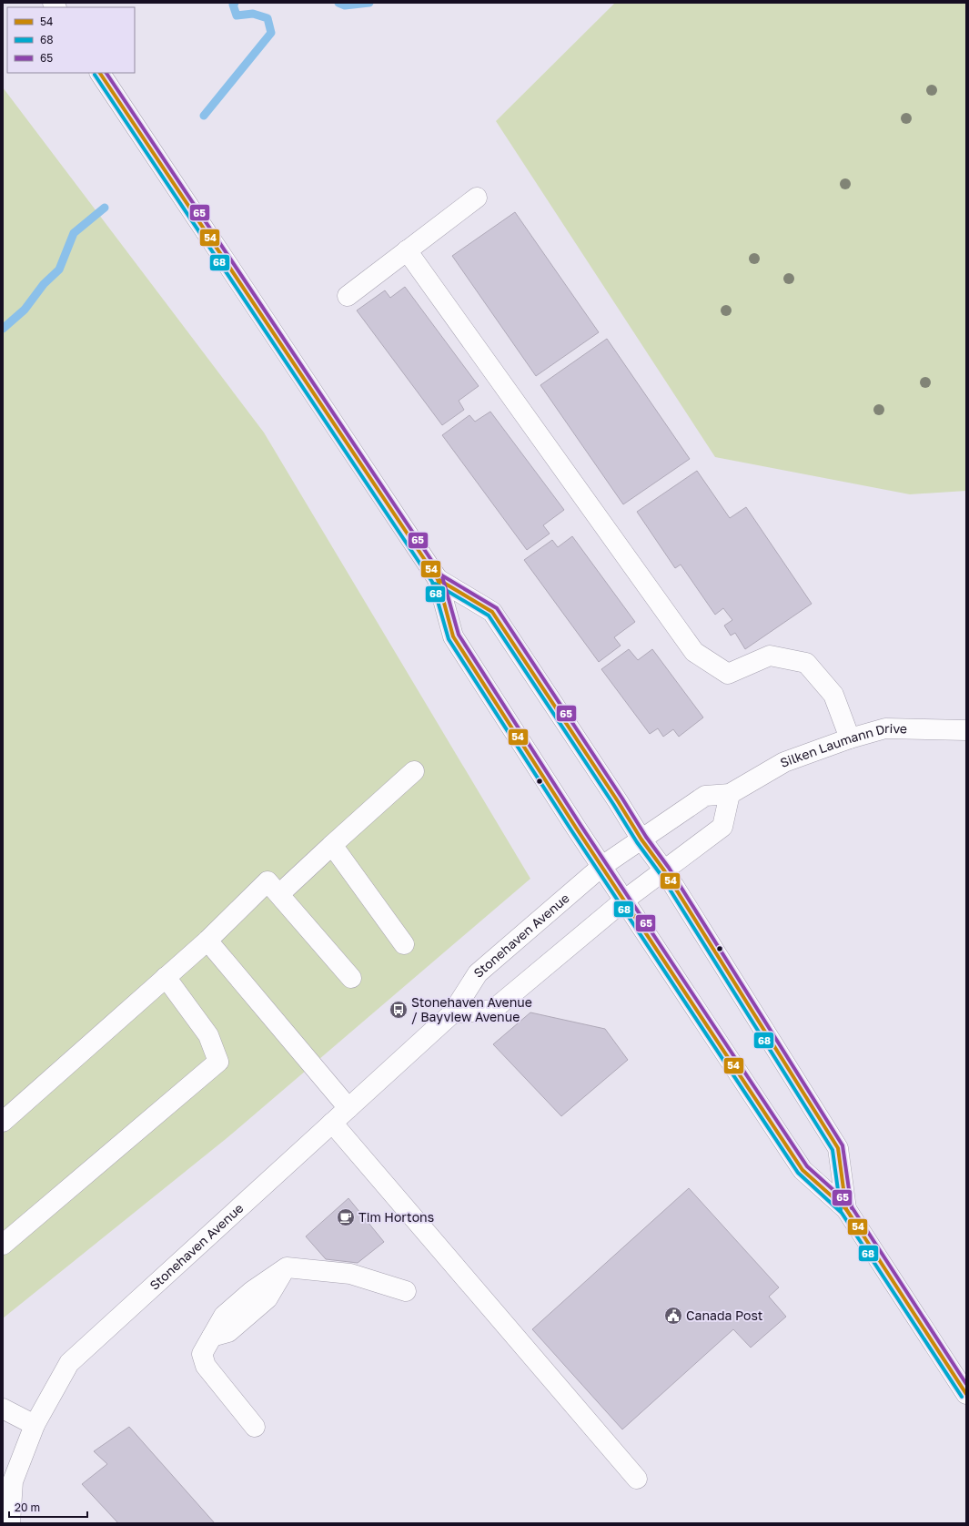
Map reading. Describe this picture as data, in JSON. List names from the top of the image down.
{
  "streets": {
    "main road": ["Silken Laumann Drive", "Stonehaven Avenue"]
  },
  "crossings": [
    ["Silken Laumann Drive", "Stonehaven Avenue"]
  ],
  "places": {
    "bus stop": ["Stonehaven Avenue / Bayview Avenue"],
    "cafe": ["Tim Hortons"],
    "public building": ["Canada Post"]
  },
  "lines": ["transit line 54", "transit line 65", "transit line 68"],
  "legend": ["54", "68", "65"],
  "scale_bar": "20 m"
}
